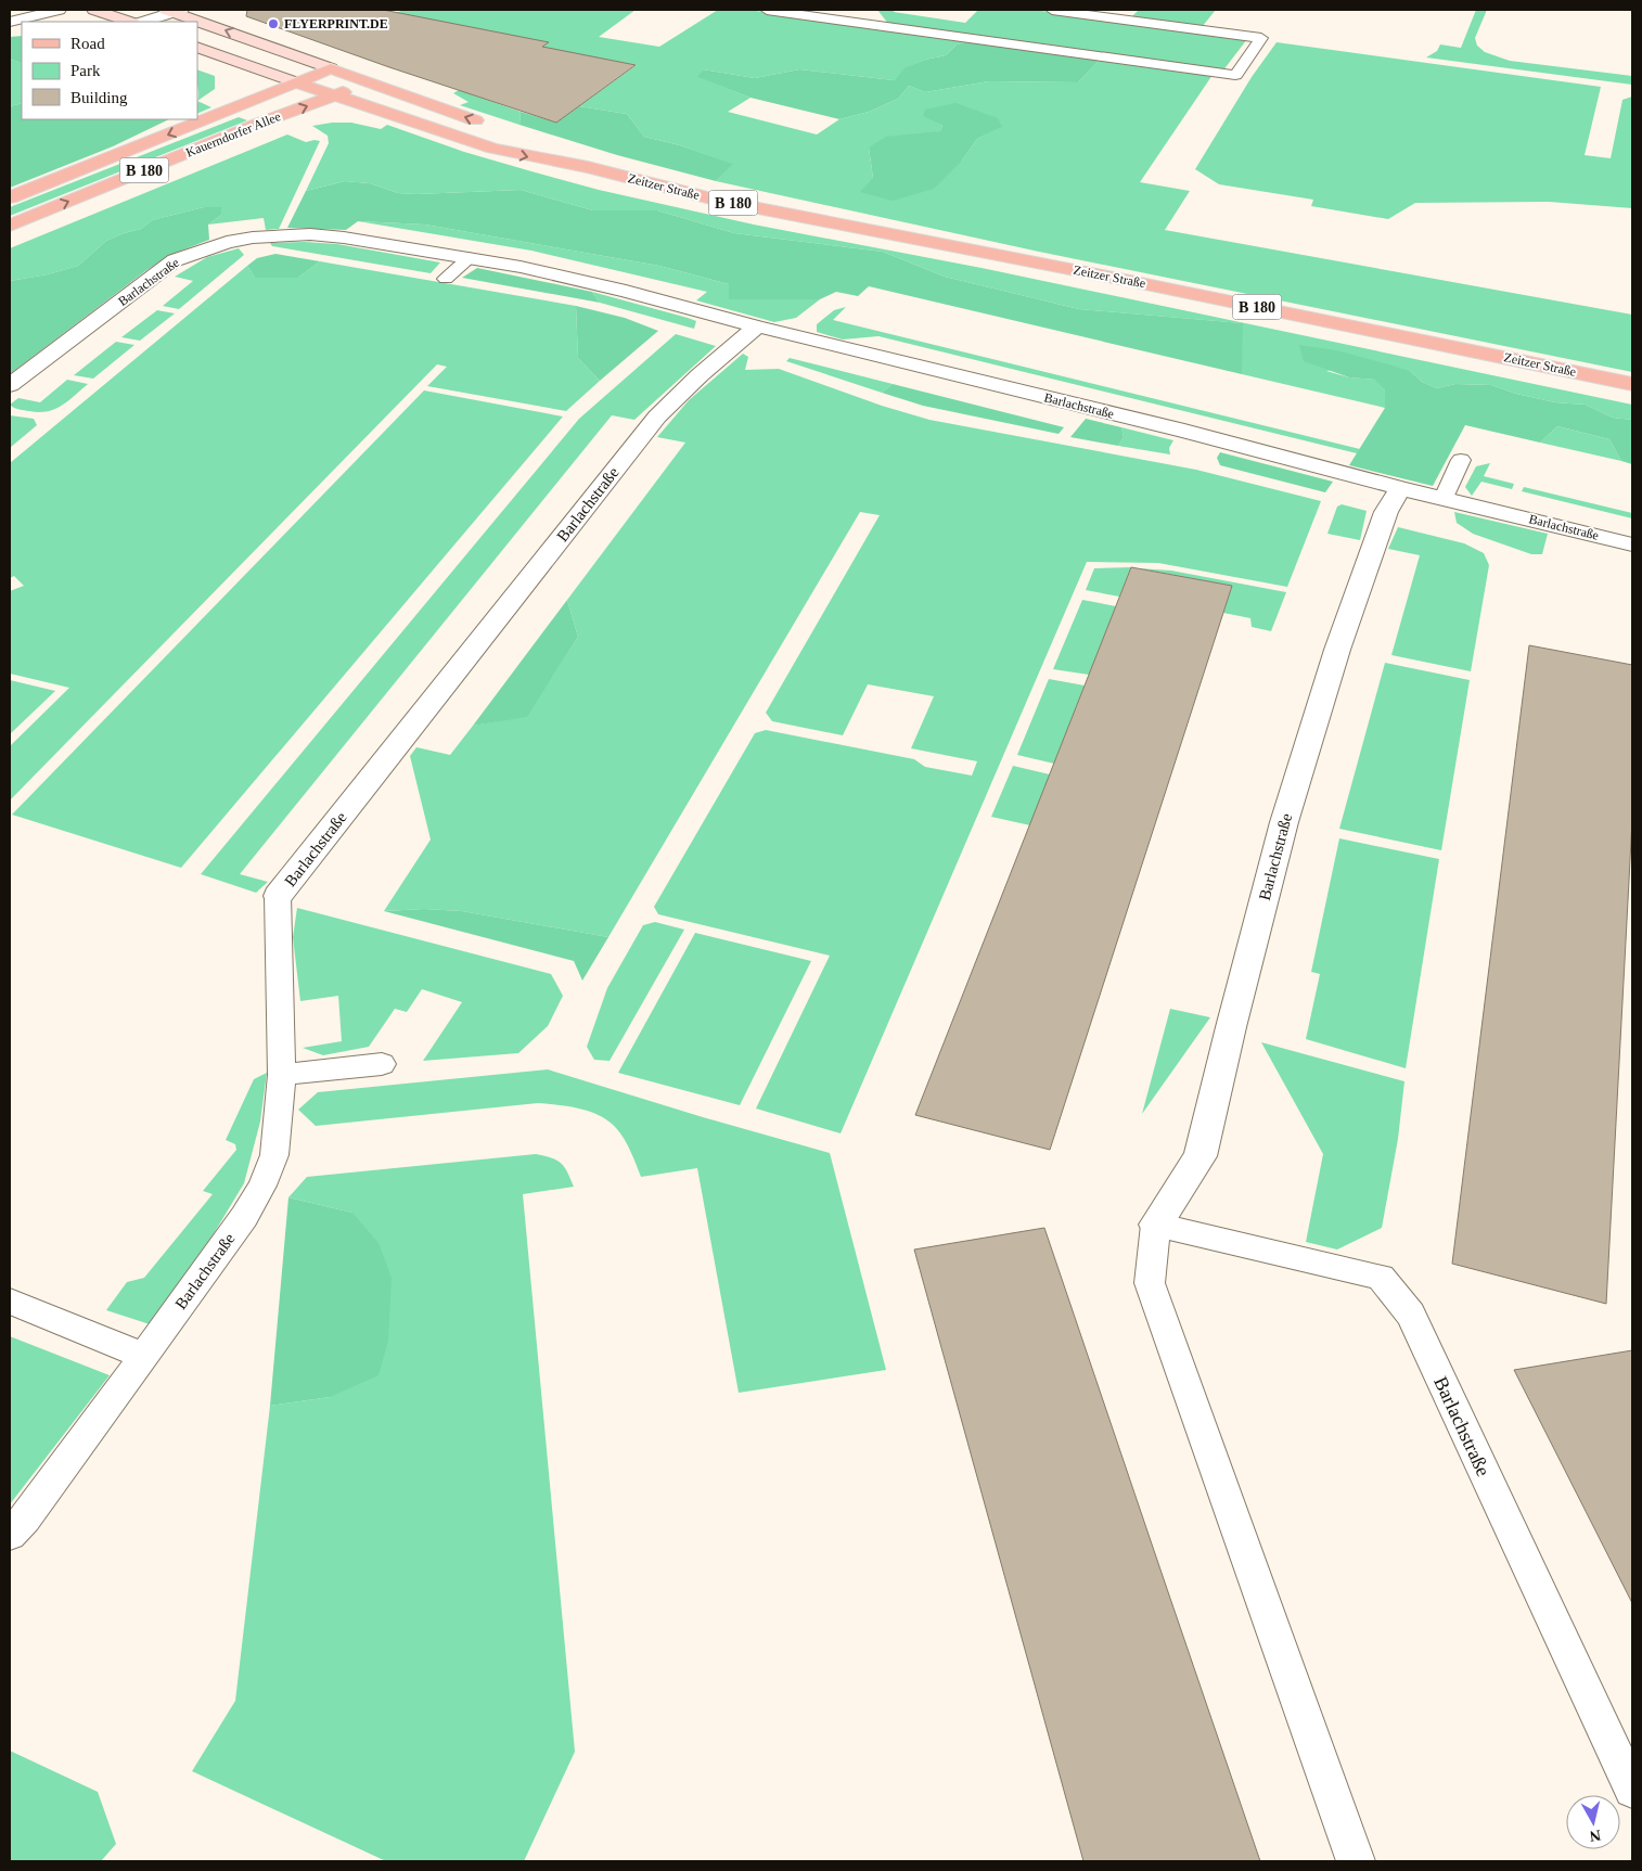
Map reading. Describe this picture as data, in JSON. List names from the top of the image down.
{
  "streets": {
    "main road": ["Kauerndorfer Allee", "B 180", "Zeitzer Straße"],
    "street": ["Barlachstraße"]
  },
  "crossings": [
    ["Kauerndorfer Allee", "Zeitzer Straße"]
  ],
  "places": ["FLYERPRINT.DE"],
  "legend": ["Road", "Park", "Building"],
  "north": "bottom"
}
